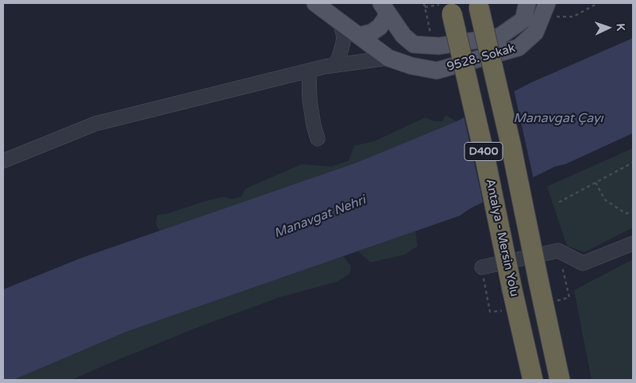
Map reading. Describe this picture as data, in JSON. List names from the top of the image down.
{
  "streets": {
    "highway": ["D400", "Antalya - Mersin Yolu"],
    "main road": ["9528. Sokak"]
  },
  "water": ["Manavgat Çayı", "Manavgat Nehri"],
  "north": "right"
}
